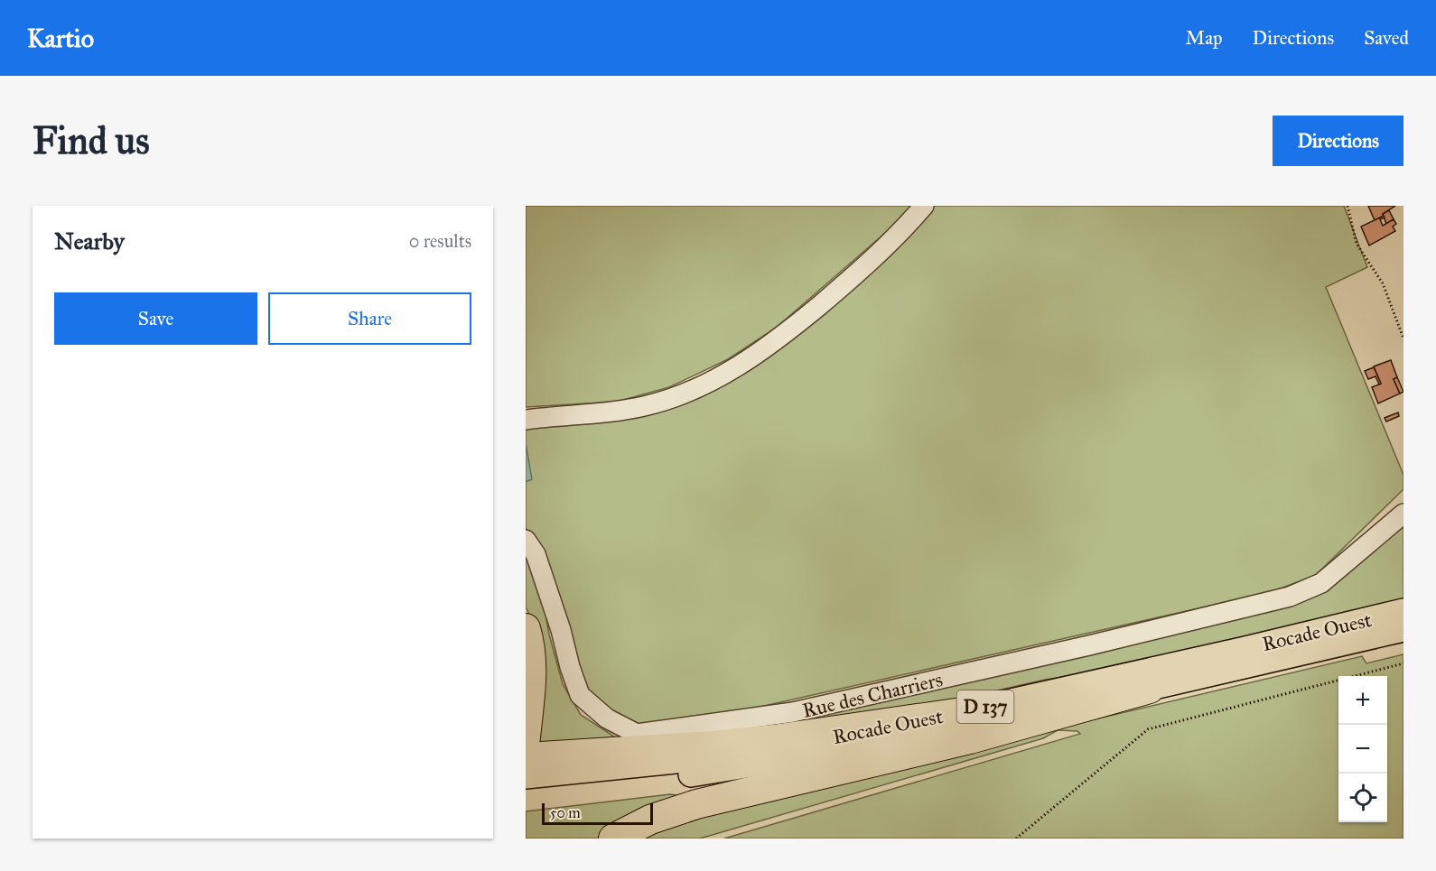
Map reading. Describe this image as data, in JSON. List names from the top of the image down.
{
  "streets": {
    "main road": ["Rocade Ouest", "D 137"],
    "street": ["Rue des Charriers"]
  },
  "scale_bar": "50 m",
  "page": {
    "header": "Kartio",
    "nav": ["Map", "Directions", "Saved"],
    "buttons": [
      "Directions",
      ["Save", "Share"]
    ],
    "title": "Find us",
    "heading": ["Nearby", "0 results"],
    "map_buttons": ["+", "−"],
    "scale": "50 m"
  }
}
